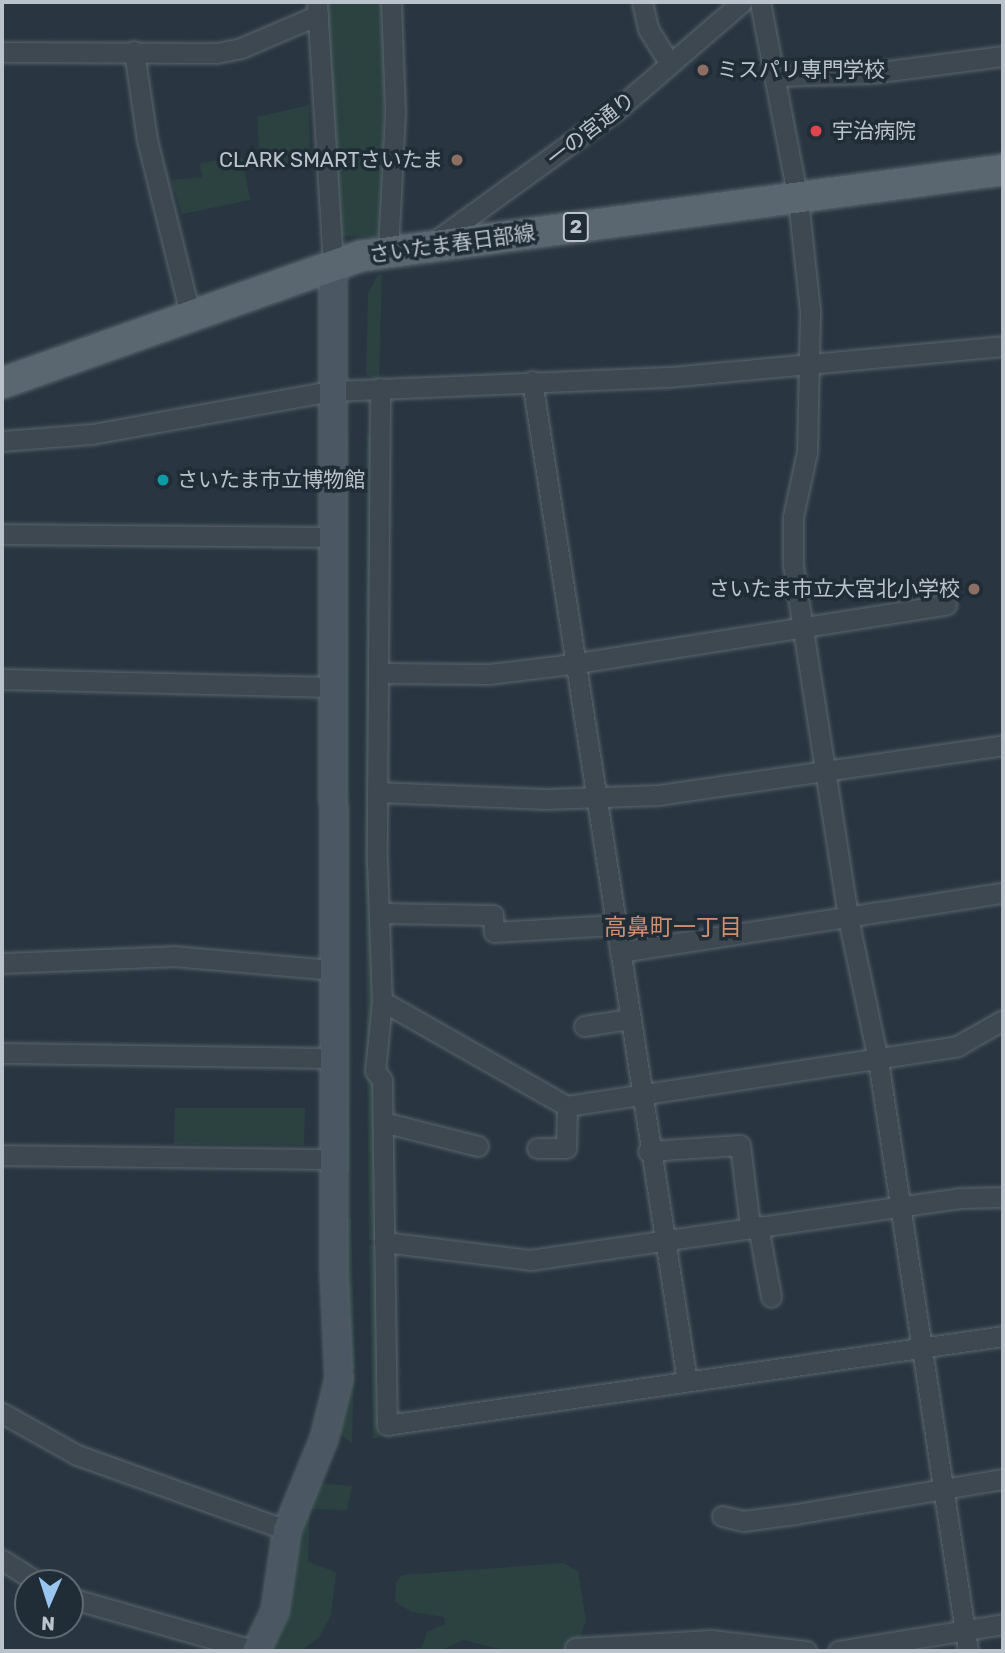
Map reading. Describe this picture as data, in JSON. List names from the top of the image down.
{
  "streets": {
    "main road": ["2", "さいたま春日部線"],
    "street": ["一の宮通り"]
  },
  "crossings": [
    ["一の宮通り", "さいたま春日部線"]
  ],
  "districts": ["高鼻町一丁目"],
  "places": [
    "ミスパリ専門学校",
    "宇治病院",
    "CLARK SMARTさいたま",
    "さいたま市立博物館",
    "さいたま市立大宮北小学校"
  ],
  "north": "bottom"
}
